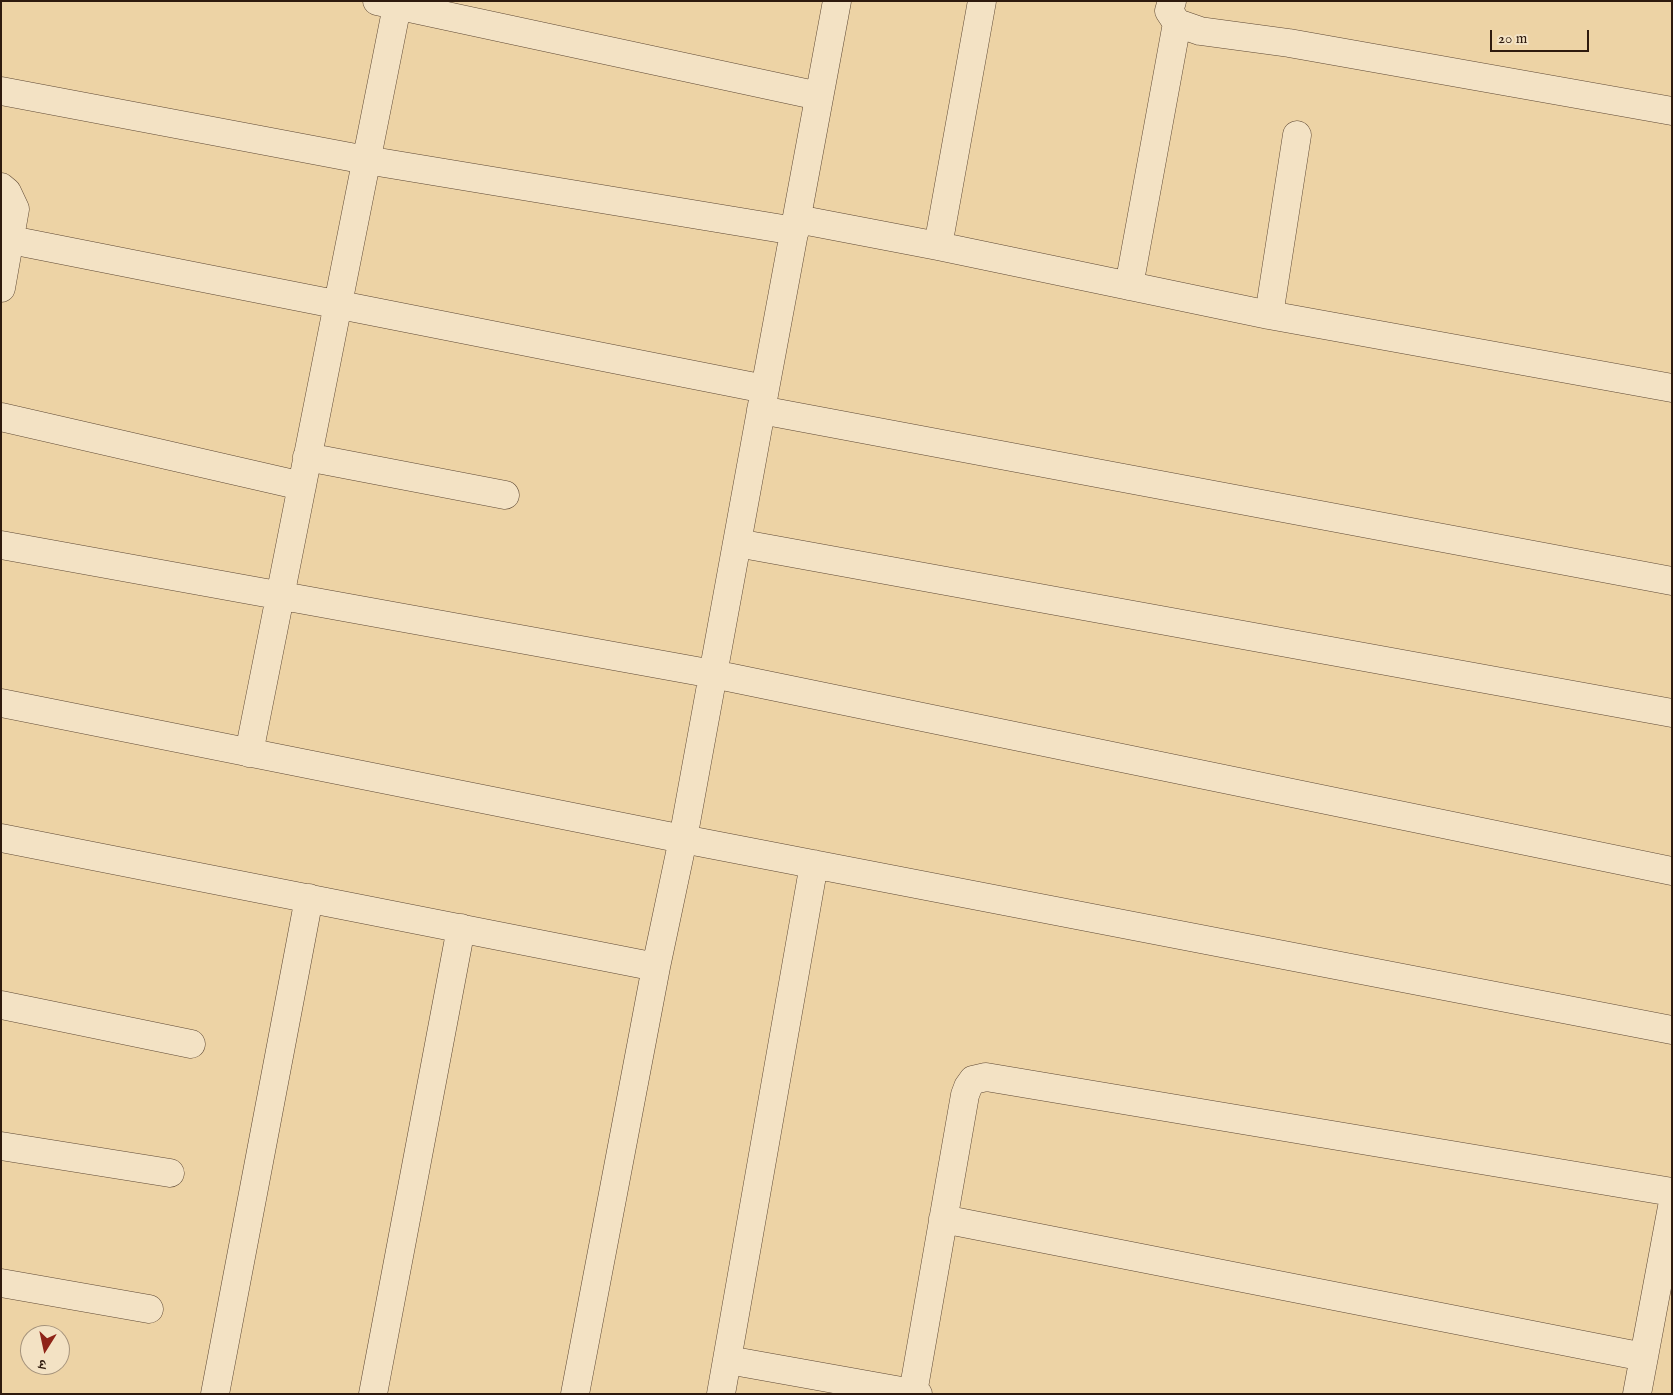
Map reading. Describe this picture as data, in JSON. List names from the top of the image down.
{
  "scale_bar": "20 m",
  "north": "bottom"
}
